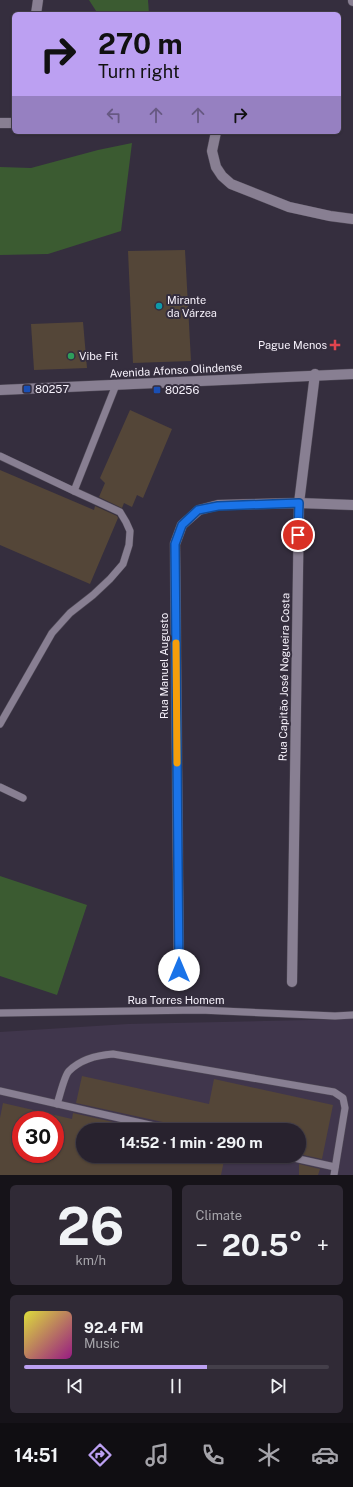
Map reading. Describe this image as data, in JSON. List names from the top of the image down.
{
  "streets": {
    "street": ["Avenida Afonso Olindense", "Rua Manuel Augusto", "Rua Capitão José Nogueira Costa"],
    "lane": ["Rua Torres Homem"]
  },
  "crossings": [
    ["Avenida Afonso Olindense", "Rua Capitão José Nogueira Costa"],
    ["Rua Manuel Augusto", "Rua Capitão José Nogueira Costa"]
  ],
  "places": {
    "other": ["Mirante da Várzea", "Vibe Fit"],
    "health": ["Pague Menos"],
    "transit": ["80257", "80256"]
  },
  "page": {
    "turn": ["270 m", "Turn right"],
    "limit": "30",
    "trip": "14:52 · 1 min · 290 m",
    "tile": [
      ["26", "km/h"],
      "Climate"
    ],
    "heat": ["−", "20.5°", "+"],
    "song": ["92.4 FM", "Music"],
    "tabs": "14:51"
  }
}
